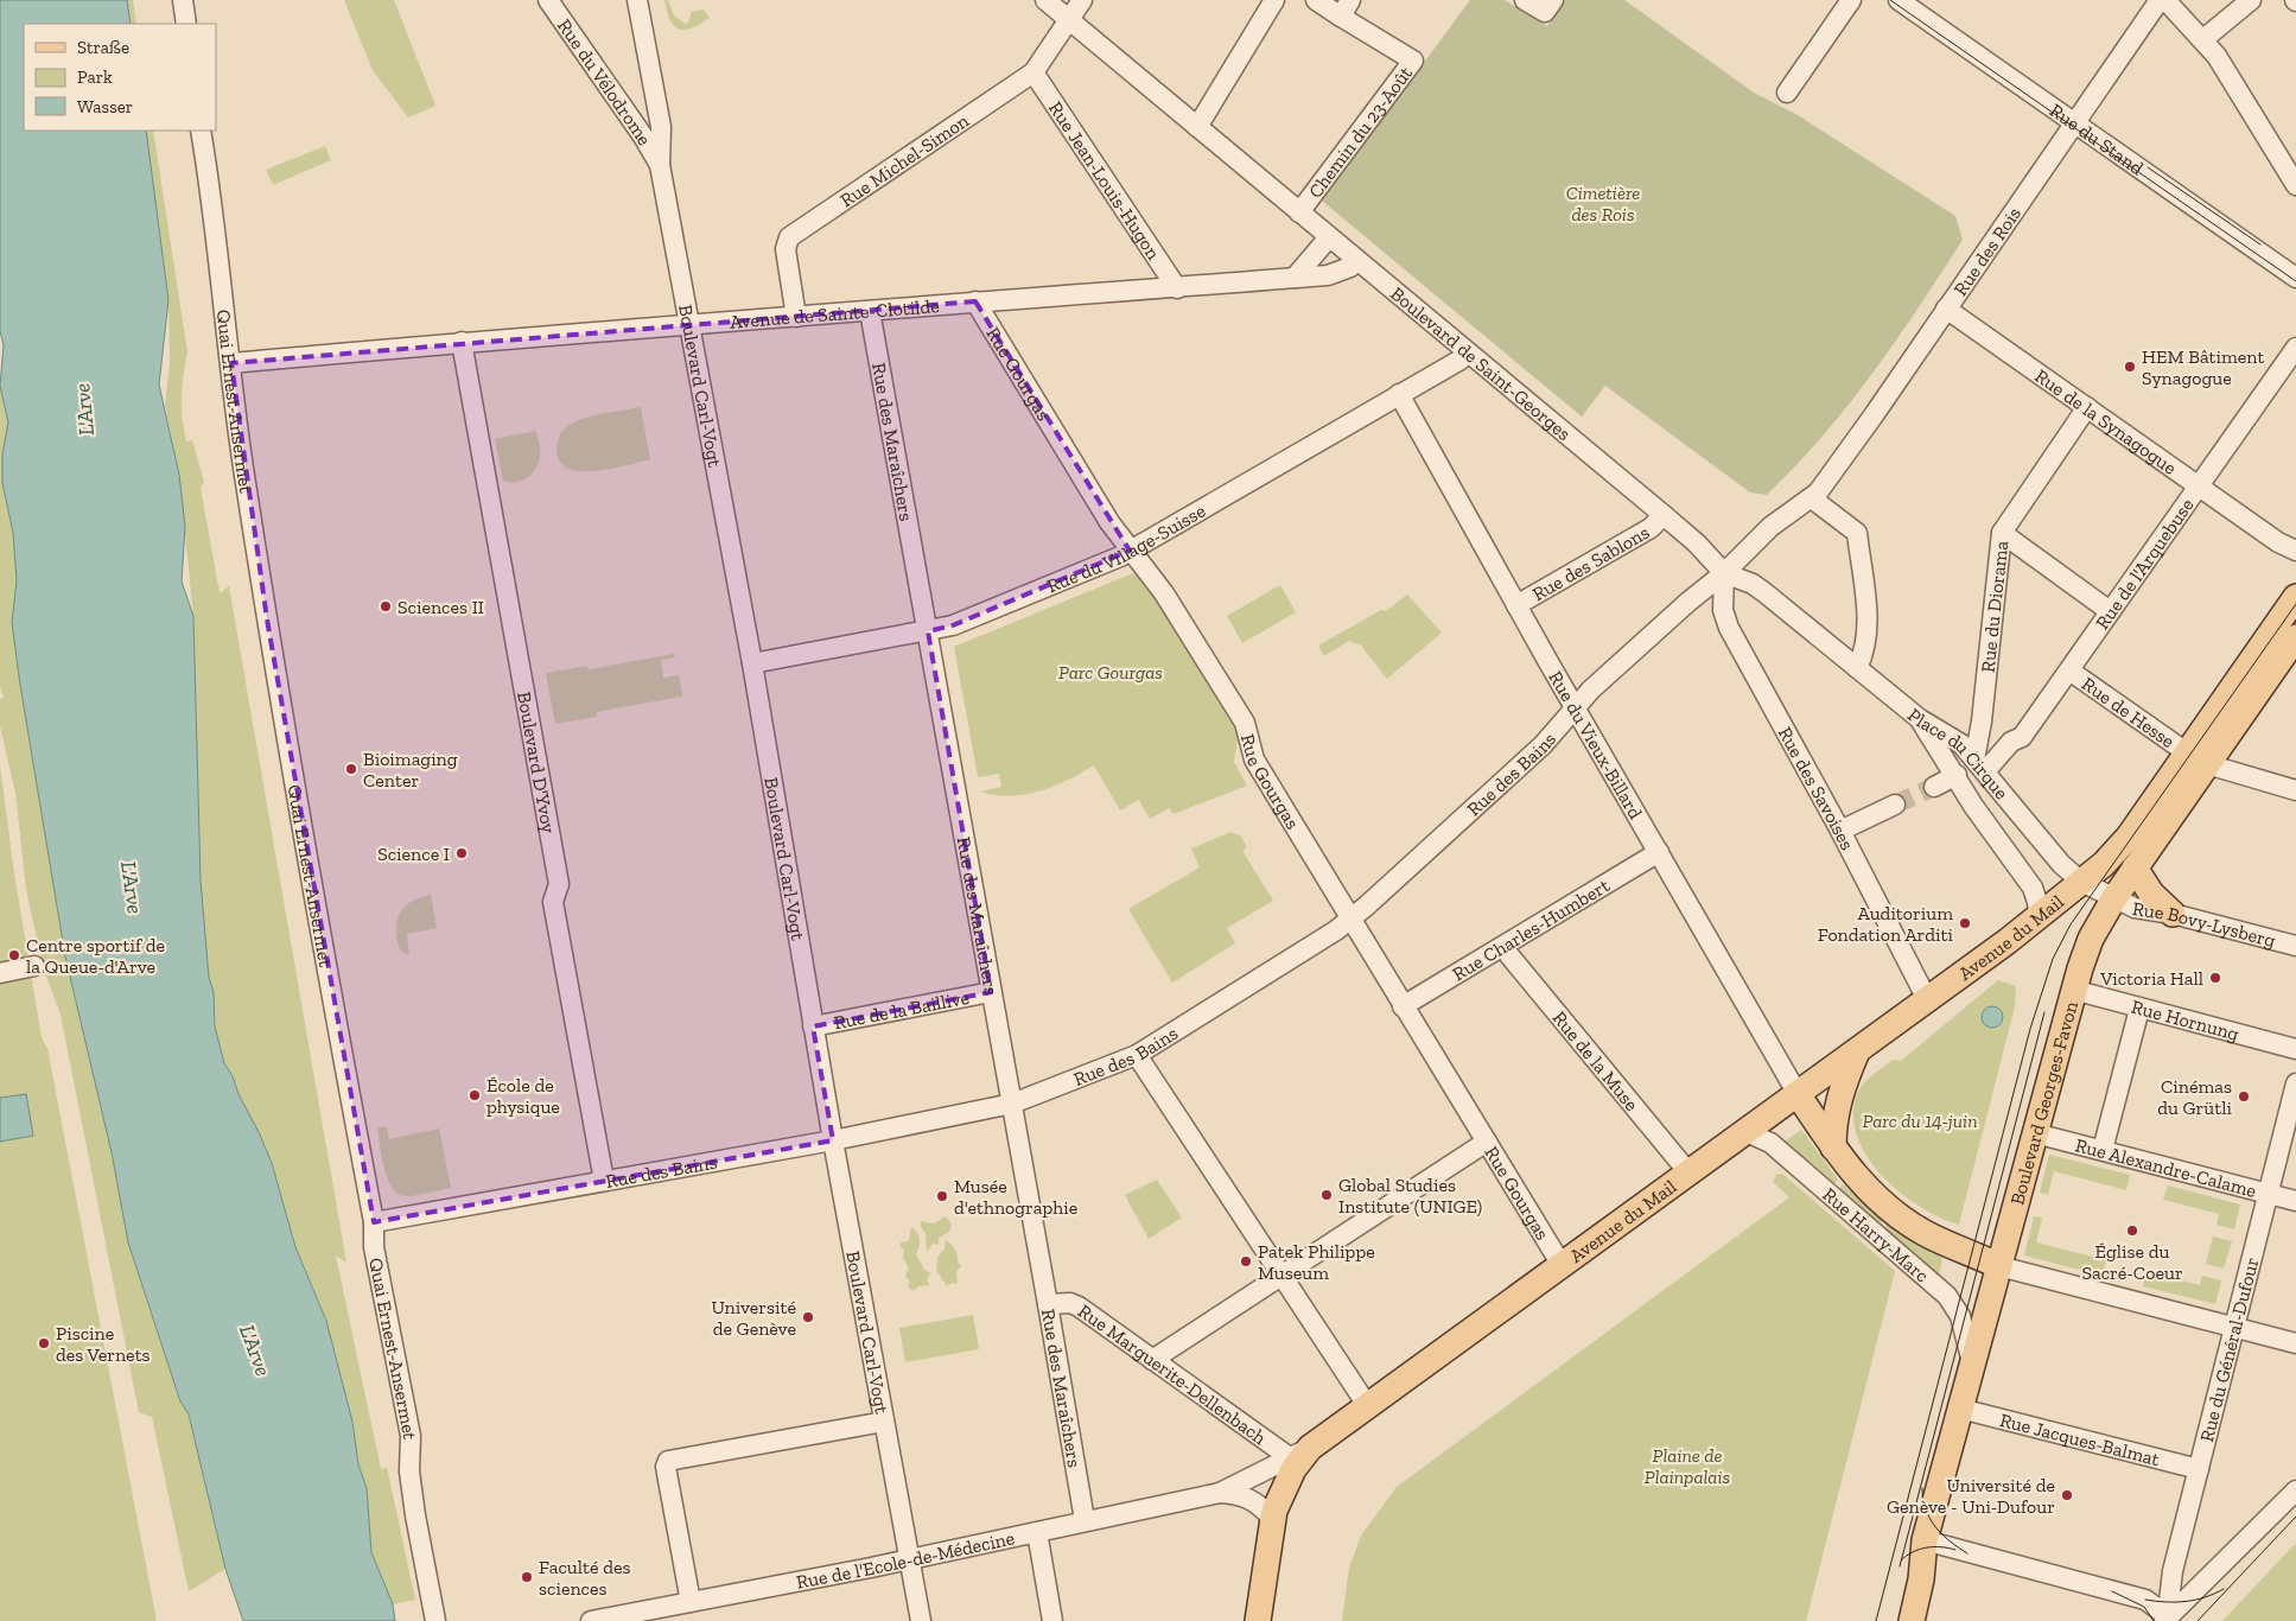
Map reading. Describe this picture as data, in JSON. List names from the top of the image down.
{
  "streets": {
    "main road": ["Avenue du Mail", "Boulevard Georges-Favon", "Rue Harry-Marc"],
    "street": [
      "Rue du Vélodrome",
      "Chemin du 23-Août",
      "Rue du Stand",
      "Rue Michel-Simon",
      "Rue Jean-Louis-Hugon",
      "Rue des Rois",
      "Avenue de Sainte-Clotilde",
      "Boulevard de Saint-Georges",
      "Rue Gourgas",
      "Boulevard Carl-Vogt",
      "Quai Ernest-Ansermet",
      "Rue de la Synagogue",
      "Rue des Maraîchers",
      "Rue du Village-Suisse",
      "Rue des Sablons",
      "Rue de l'Arquebuse",
      "Rue du Diorama",
      "Rue de Hesse",
      "Rue du Vieux-Billard",
      "Boulevard D'Yvoy",
      "Place du Cirque",
      "Rue des Bains",
      "Rue des Savoises",
      "Rue Bovy-Lysberg",
      "Rue Charles-Humbert",
      "Rue de la Baillive",
      "Rue Hornung",
      "Rue de la Muse",
      "Rue Alexandre-Calame",
      "Rue du Général-Dufour",
      "Rue Marguerite-Dellenbach",
      "Rue Jacques-Balmat",
      "Rue de l'Ecole-de-Médecine"
    ]
  },
  "crossings": [
    ["Rue du Vélodrome", "Boulevard Carl-Vogt"],
    ["Chemin du 23-Août", "Boulevard de Saint-Georges"],
    ["Rue du Stand", "Rue des Rois"],
    ["Rue Michel-Simon", "Rue Jean-Louis-Hugon"],
    ["Rue Michel-Simon", "Avenue de Sainte-Clotilde"],
    ["Rue Michel-Simon", "Boulevard de Saint-Georges"],
    ["Rue Jean-Louis-Hugon", "Avenue de Sainte-Clotilde"],
    ["Rue des Rois", "Boulevard de Saint-Georges"],
    ["Rue des Rois", "Rue de la Synagogue"],
    ["Rue des Rois", "Rue des Bains"],
    ["Rue des Rois", "Rue des Savoises"],
    ["Avenue de Sainte-Clotilde", "Boulevard de Saint-Georges"],
    ["Avenue de Sainte-Clotilde", "Rue Gourgas"],
    ["Avenue de Sainte-Clotilde", "Boulevard Carl-Vogt"],
    ["Avenue de Sainte-Clotilde", "Quai Ernest-Ansermet"],
    ["Avenue de Sainte-Clotilde", "Rue des Maraîchers"],
    ["Avenue de Sainte-Clotilde", "Boulevard D'Yvoy"],
    ["Boulevard de Saint-Georges", "Rue du Village-Suisse"],
    ["Boulevard de Saint-Georges", "Rue des Sablons"],
    ["Boulevard de Saint-Georges", "Place du Cirque"],
    ["Boulevard de Saint-Georges", "Rue des Bains"],
    ["Boulevard de Saint-Georges", "Rue des Savoises"],
    ["Rue Gourgas", "Rue du Village-Suisse"],
    ["Rue Gourgas", "Rue des Bains"],
    ["Rue Gourgas", "Rue Charles-Humbert"],
    ["Rue Gourgas", "Avenue du Mail"],
    ["Boulevard Carl-Vogt", "Rue du Village-Suisse"],
    ["Boulevard Carl-Vogt", "Rue des Bains"],
    ["Boulevard Carl-Vogt", "Rue de la Baillive"],
    ["Boulevard Carl-Vogt", "Rue de l'Ecole-de-Médecine"],
    ["Quai Ernest-Ansermet", "Rue des Bains"],
    ["Rue de la Synagogue", "Rue de l'Arquebuse"],
    ["Rue de la Synagogue", "Rue du Diorama"],
    ["Rue des Maraîchers", "Rue du Village-Suisse"],
    ["Rue des Maraîchers", "Rue des Bains"],
    ["Rue des Maraîchers", "Rue de la Baillive"],
    ["Rue des Maraîchers", "Rue Marguerite-Dellenbach"],
    ["Rue des Maraîchers", "Rue de l'Ecole-de-Médecine"],
    ["Rue du Village-Suisse", "Rue du Vieux-Billard"],
    ["Rue des Sablons", "Rue du Vieux-Billard"],
    ["Rue de l'Arquebuse", "Rue du Diorama"],
    ["Rue de l'Arquebuse", "Rue de Hesse"],
    ["Rue de l'Arquebuse", "Place du Cirque"],
    ["Rue du Diorama", "Place du Cirque"],
    ["Rue de Hesse", "Boulevard Georges-Favon"],
    ["Rue du Vieux-Billard", "Rue des Bains"],
    ["Rue du Vieux-Billard", "Rue Charles-Humbert"],
    ["Rue du Vieux-Billard", "Avenue du Mail"],
    ["Rue du Vieux-Billard", "Rue Harry-Marc"],
    ["Boulevard D'Yvoy", "Rue des Bains"],
    ["Place du Cirque", "Rue Bovy-Lysberg"],
    ["Place du Cirque", "Avenue du Mail"],
    ["Place du Cirque", "Boulevard Georges-Favon"],
    ["Rue des Bains", "Rue des Savoises"],
    ["Rue des Savoises", "Avenue du Mail"],
    ["Rue Bovy-Lysberg", "Boulevard Georges-Favon"],
    ["Rue Charles-Humbert", "Rue de la Muse"],
    ["Avenue du Mail", "Rue de la Muse"],
    ["Avenue du Mail", "Boulevard Georges-Favon"],
    ["Avenue du Mail", "Rue Harry-Marc"],
    ["Avenue du Mail", "Rue Marguerite-Dellenbach"],
    ["Rue Hornung", "Boulevard Georges-Favon"],
    ["Boulevard Georges-Favon", "Rue Alexandre-Calame"],
    ["Boulevard Georges-Favon", "Rue Harry-Marc"],
    ["Boulevard Georges-Favon", "Rue Jacques-Balmat"],
    ["Rue Alexandre-Calame", "Rue du Général-Dufour"],
    ["Rue du Général-Dufour", "Rue Jacques-Balmat"]
  ],
  "water": ["L'Arve"],
  "parks": [
    "Cimetière des Rois",
    "Parc Gourgas",
    "Parc du 14-juin",
    "Plaine de Plainpalais"
  ],
  "places": [
    "HEM Bâtiment Synagogue",
    "Sciences II",
    "Bioimaging Center",
    "Science I",
    "Auditorium Fondation Arditi",
    "Centre sportif de la Queue-d'Arve",
    "Victoria Hall",
    "École de physique",
    "Cinémas du Grütli",
    "Global Studies Institute (UNIGE)",
    "Musée d'ethnographie",
    "Église du Sacré-Coeur",
    "Patek Philippe Museum",
    "Université de Genève",
    "Piscine des Vernets",
    "Université de Genève - Uni-Dufour",
    "Faculté des sciences"
  ],
  "legend": ["Straße", "Park", "Wasser"]
}
